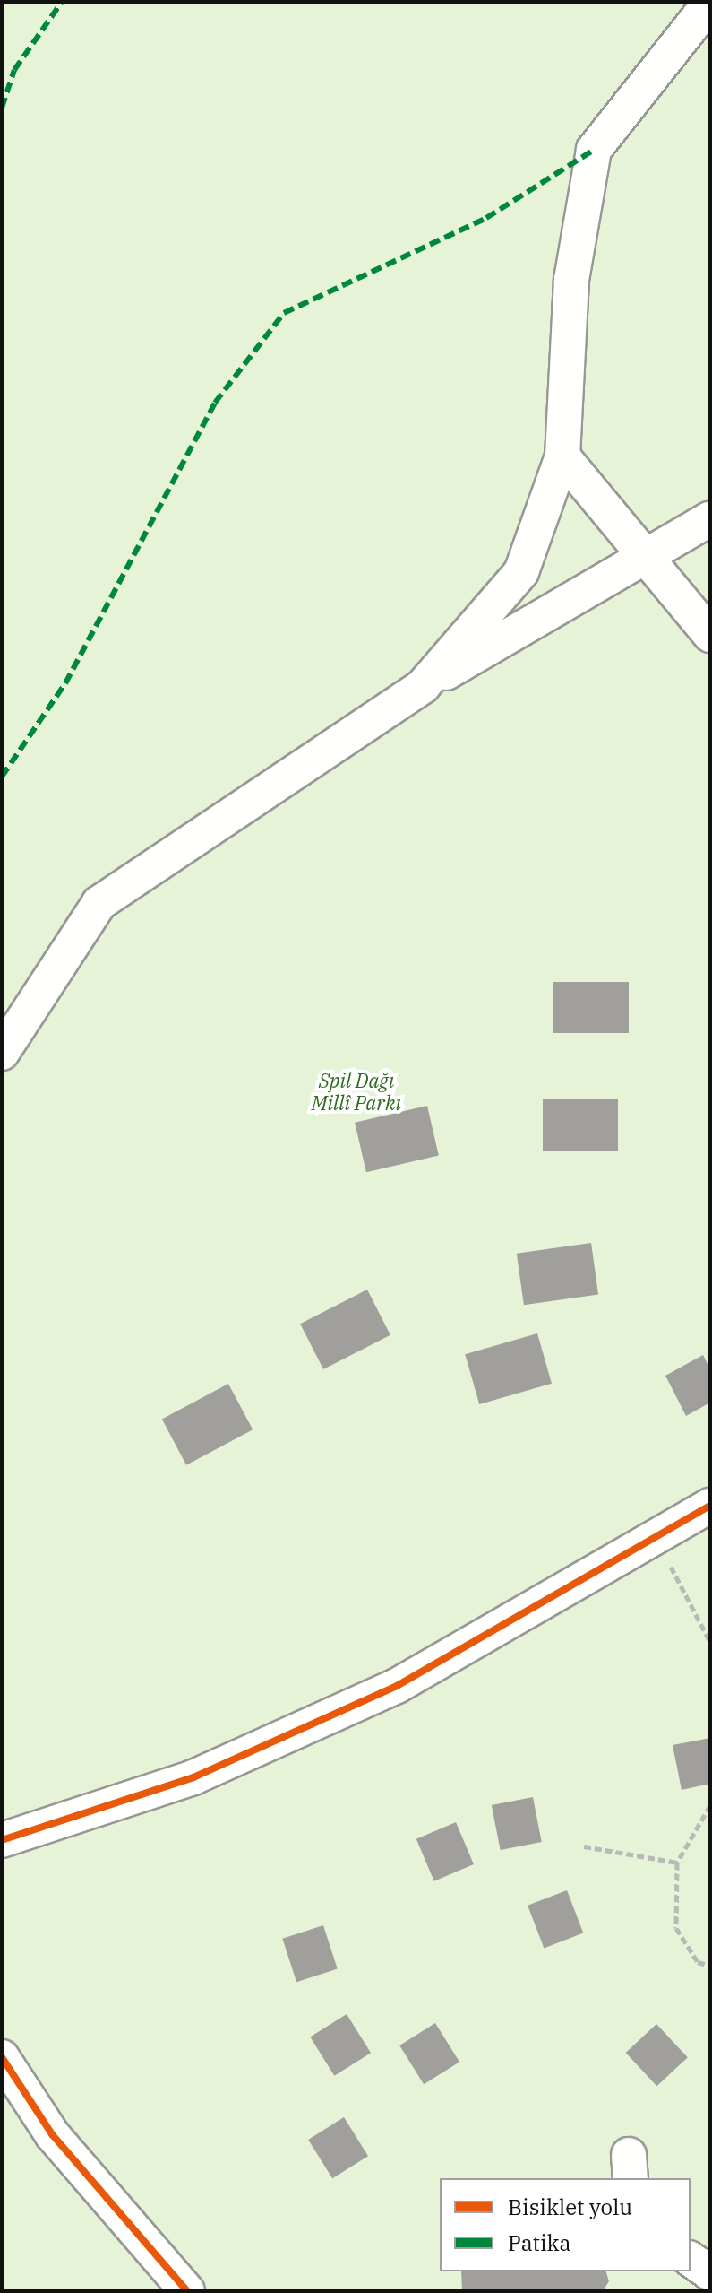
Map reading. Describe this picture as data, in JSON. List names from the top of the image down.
{
  "parks": ["Spil Dağı Millî Parkı"],
  "legend": ["Bisiklet yolu", "Patika"]
}
